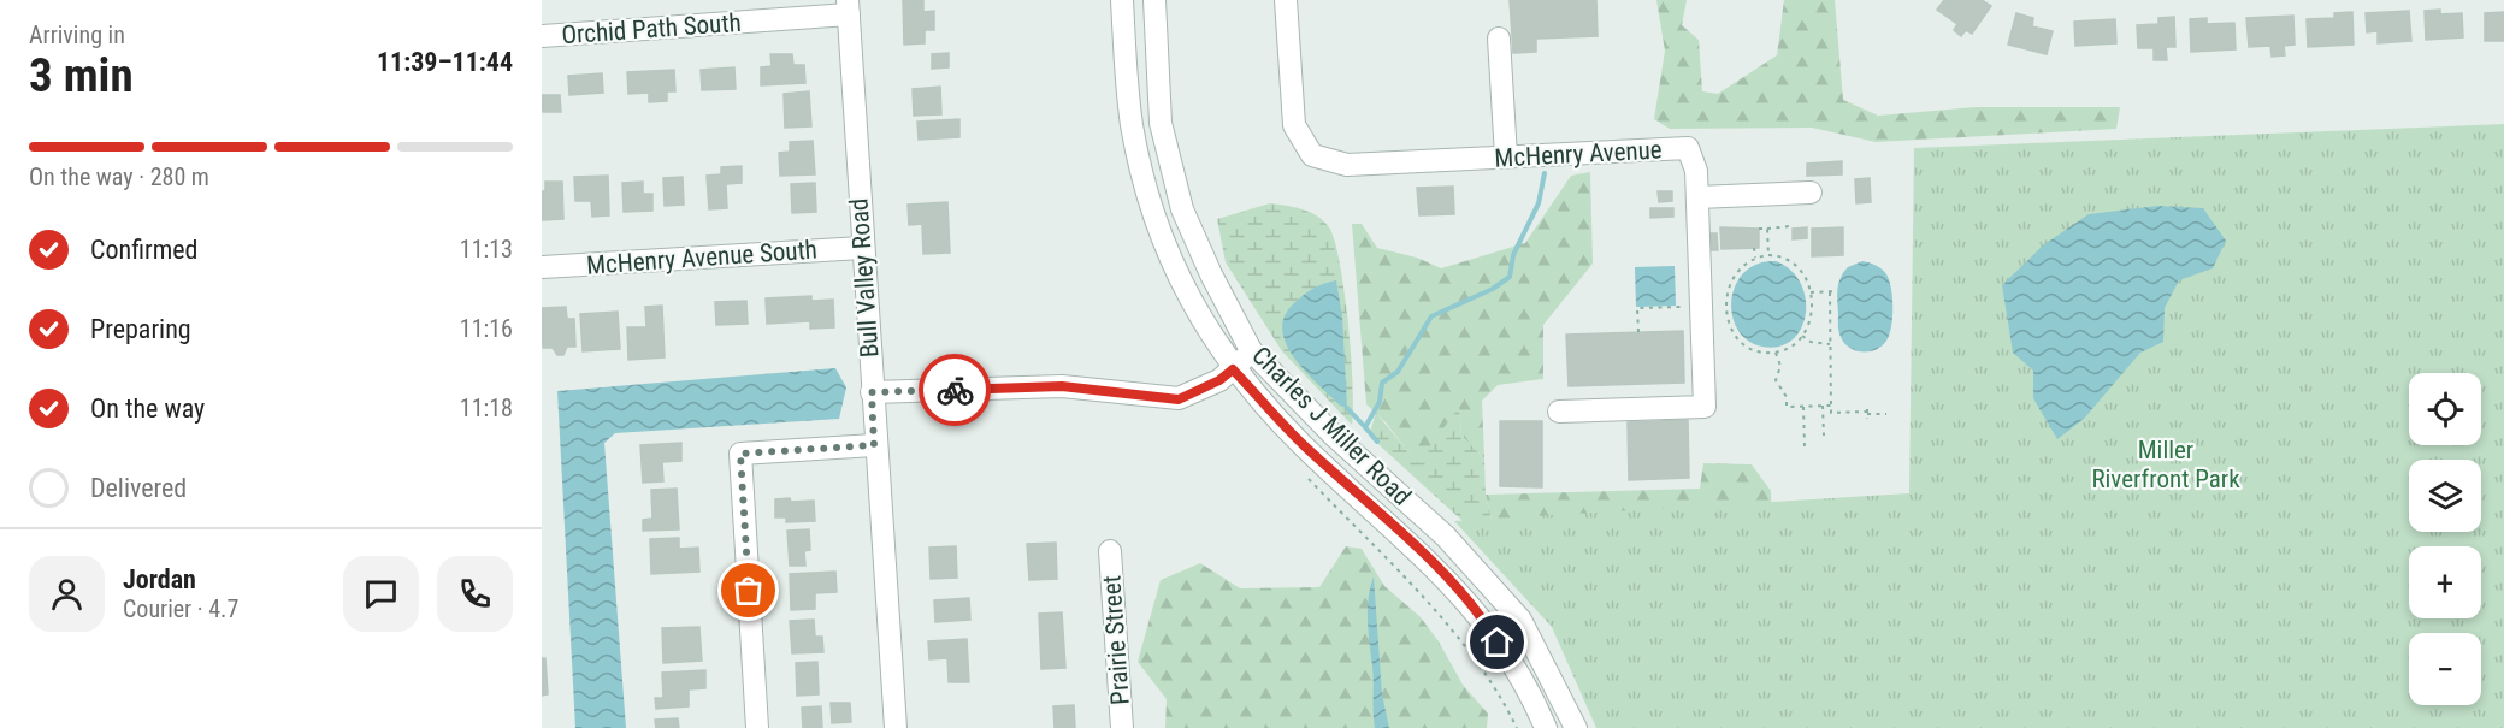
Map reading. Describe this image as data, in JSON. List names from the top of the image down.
{
  "streets": {
    "street": [
      "Orchid Path South",
      "McHenry Avenue",
      "McHenry Avenue South",
      "Bull Valley Road",
      "Charles J Miller Road",
      "Prairie Street"
    ]
  },
  "crossings": [
    ["Orchid Path South", "Bull Valley Road"],
    ["McHenry Avenue South", "Bull Valley Road"]
  ],
  "parks": ["Miller Riverfront Park"],
  "page": {
    "heading": ["3 min", "Arriving in", "11:39–11:44"],
    "panel": ["Jordan", "Courier · 4.7"],
    "bar": "On the way · 280 m",
    "list": [
      ["Confirmed", "11:13"],
      ["Preparing", "11:16"],
      ["On the way", "11:18"],
      "Delivered"
    ],
    "map_buttons": ["+", "−"]
  }
}
